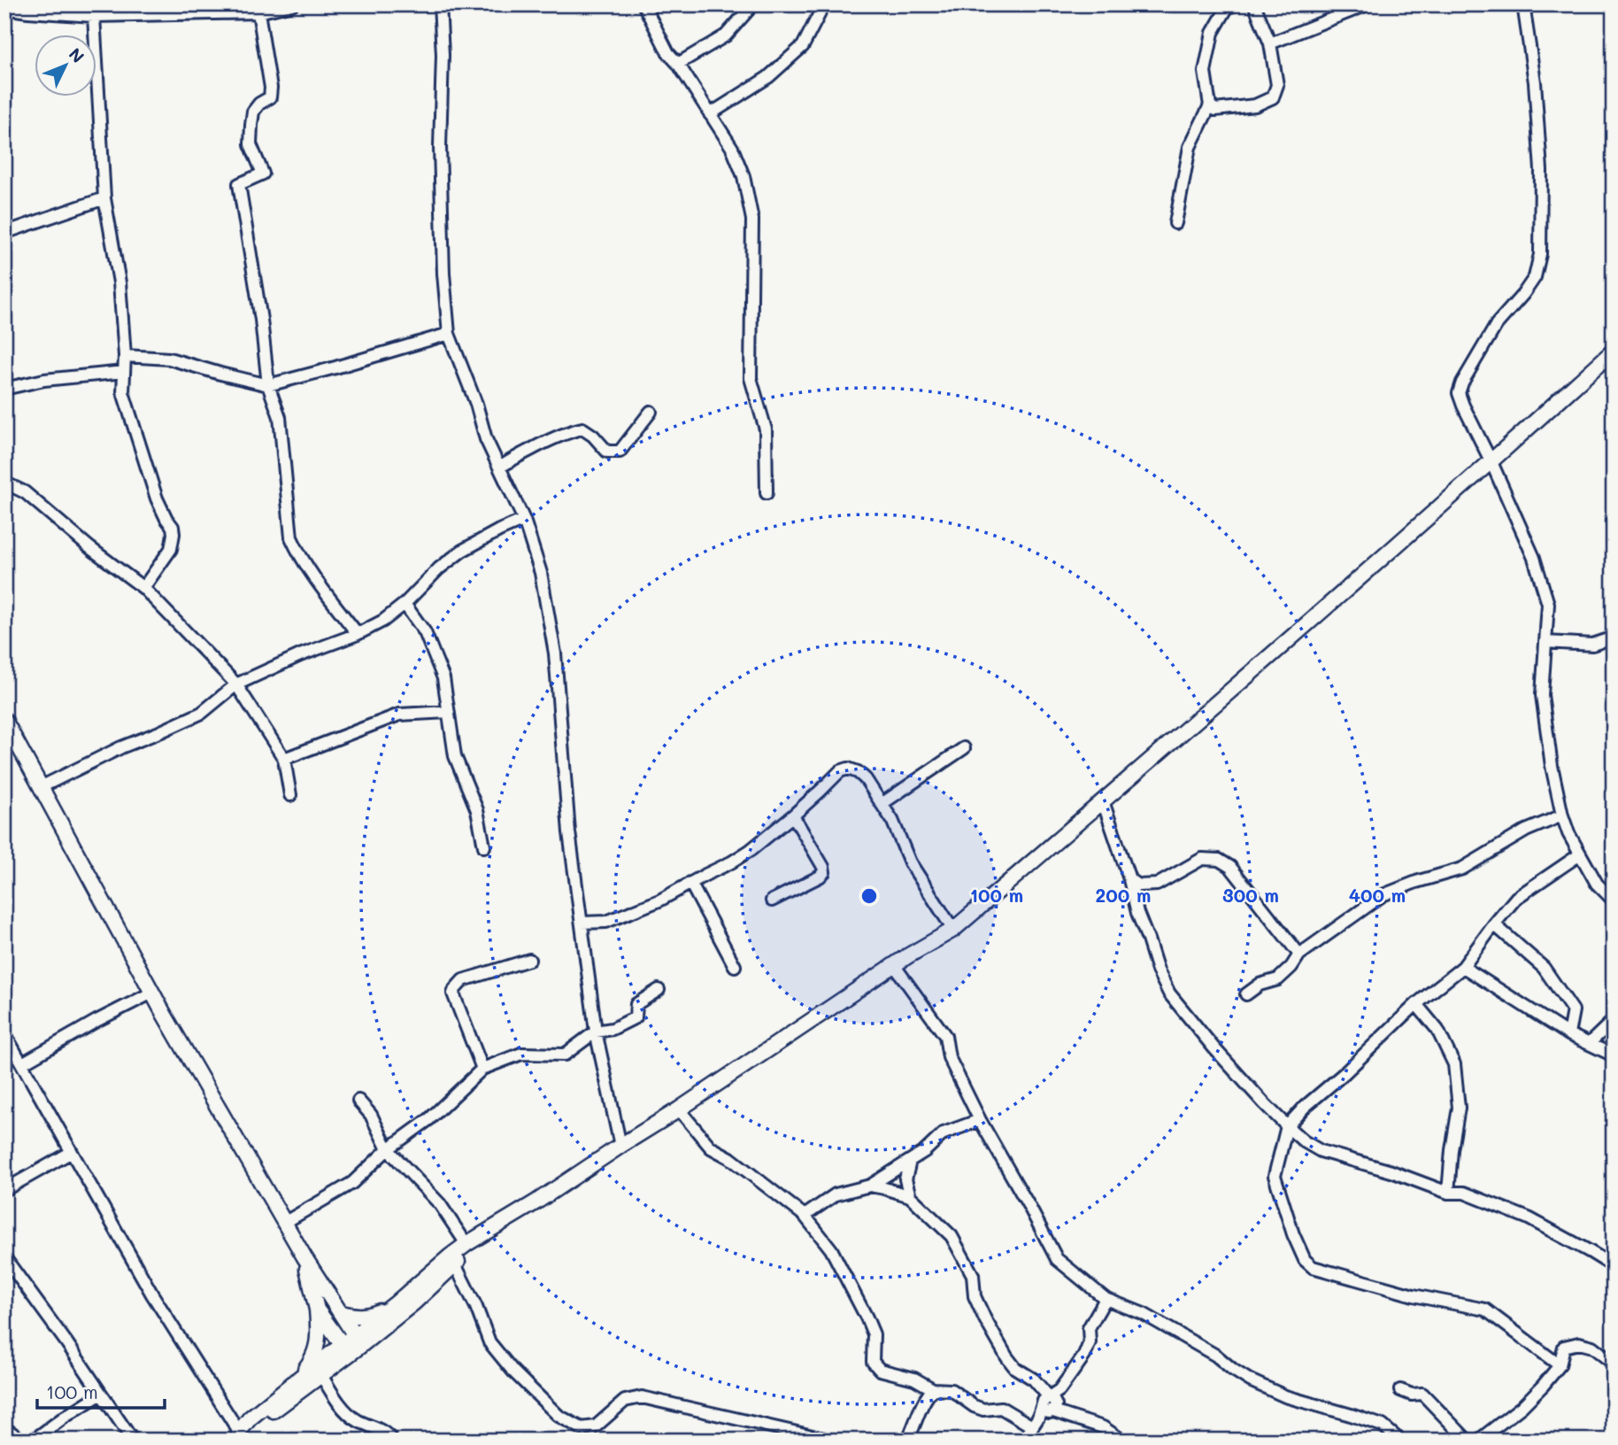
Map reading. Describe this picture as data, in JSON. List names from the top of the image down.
{
  "scale_bar": "100 m",
  "north": "top right",
  "rings": [
    "100 m",
    "200 m",
    "300 m",
    "400 m"
  ]
}
